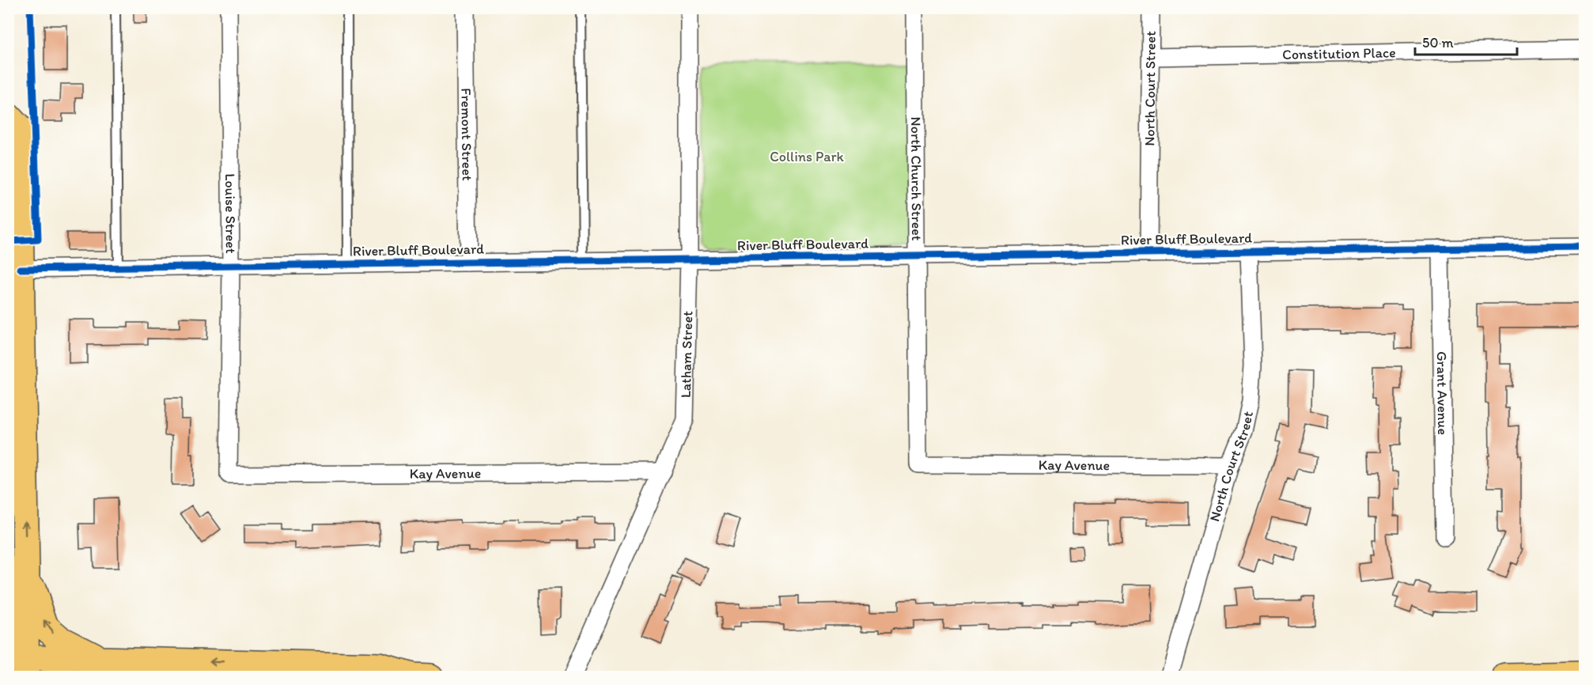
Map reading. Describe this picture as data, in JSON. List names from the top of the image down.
{
  "streets": {
    "street": [
      "Constitution Place",
      "North Court Street",
      "Fremont Street",
      "North Church Street",
      "Louise Street",
      "River Bluff Boulevard",
      "Latham Street",
      "Grant Avenue",
      "Kay Avenue"
    ]
  },
  "crossings": [
    ["Constitution Place", "North Court Street"],
    ["North Court Street", "River Bluff Boulevard"],
    ["North Court Street", "Kay Avenue"],
    ["Fremont Street", "River Bluff Boulevard"],
    ["North Church Street", "River Bluff Boulevard"],
    ["North Church Street", "Kay Avenue"],
    ["Louise Street", "River Bluff Boulevard"],
    ["Louise Street", "Kay Avenue"],
    ["River Bluff Boulevard", "Latham Street"],
    ["River Bluff Boulevard", "Grant Avenue"],
    ["Latham Street", "Kay Avenue"]
  ],
  "parks": ["Collins Park"],
  "scale_bar": "50 m"
}
